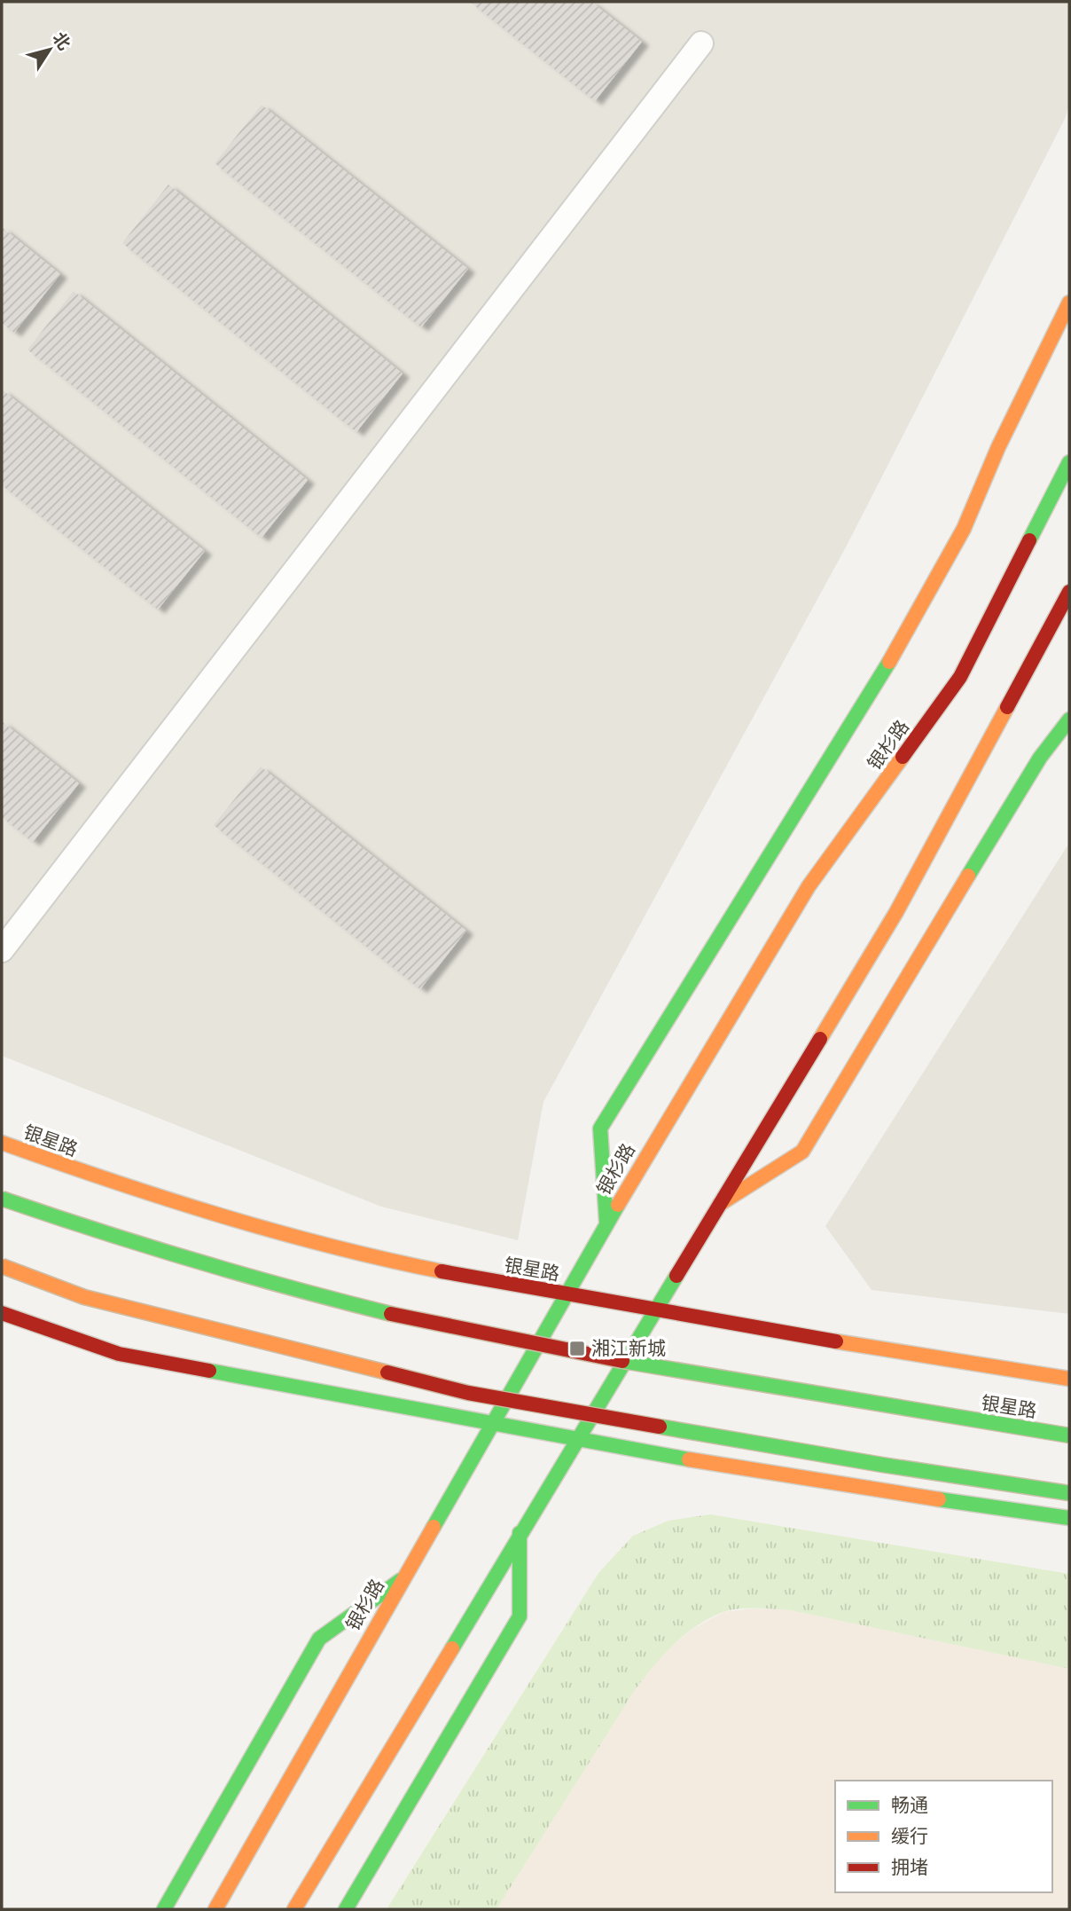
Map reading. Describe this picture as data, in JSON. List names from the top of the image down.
{
  "streets": {
    "main road": ["银杉路", "银星路"]
  },
  "crossings": [
    ["银杉路", "银星路"]
  ],
  "places": {
    "transit": ["湘江新城"]
  },
  "legend": ["畅通", "缓行", "拥堵"],
  "north": "top right"
}
